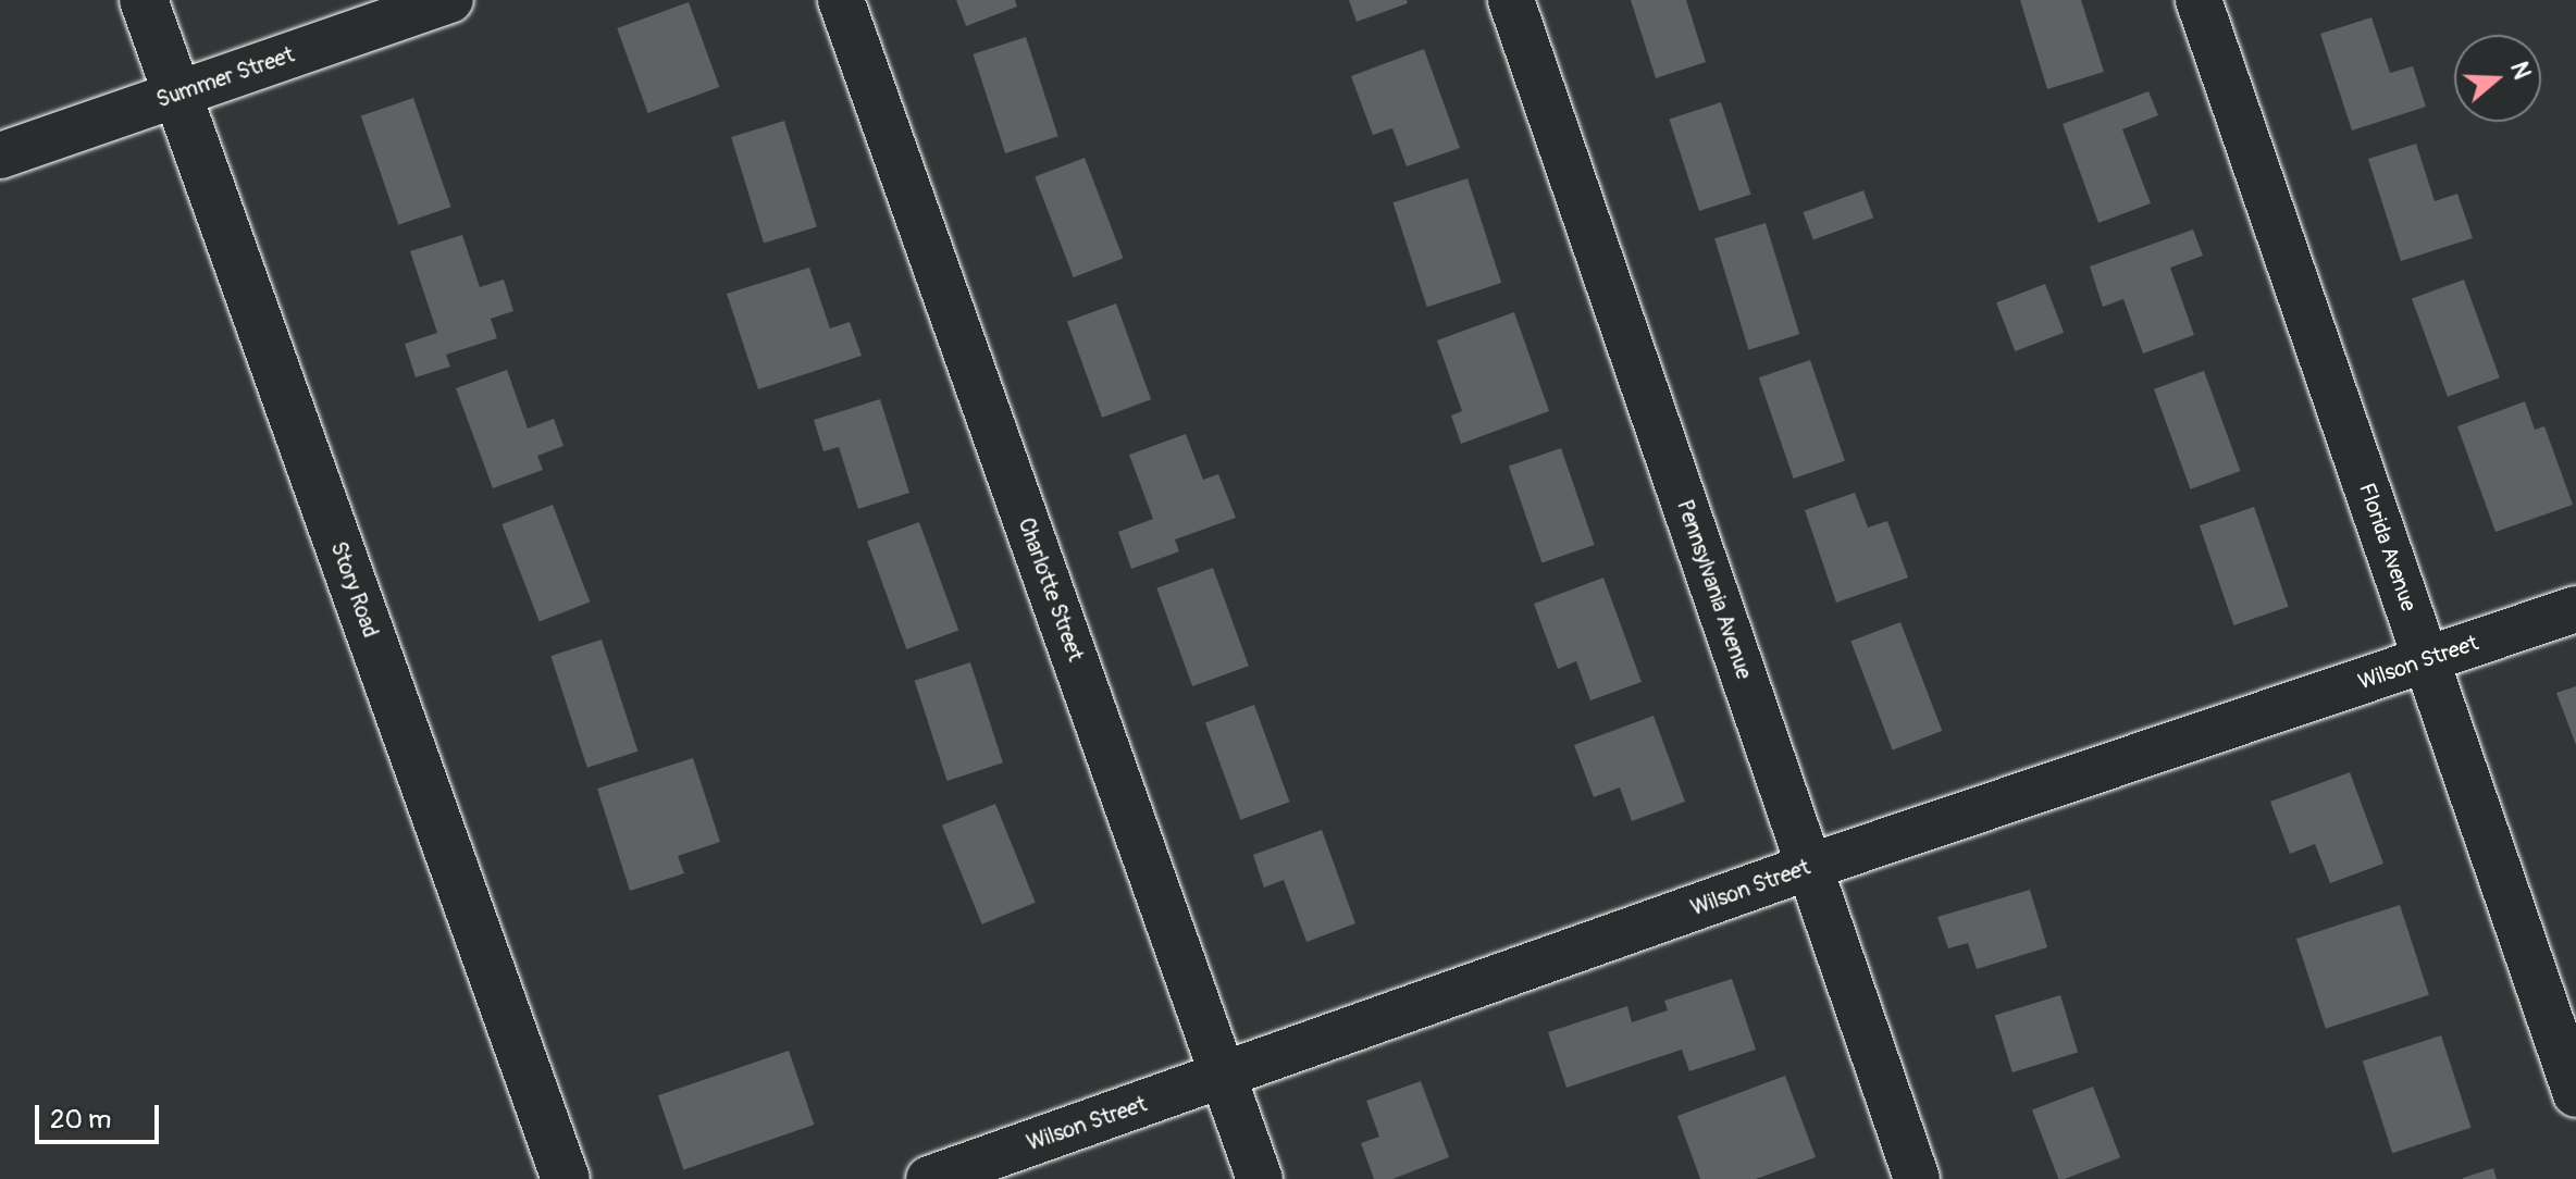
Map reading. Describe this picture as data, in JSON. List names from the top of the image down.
{
  "streets": {
    "street": [
      "Summer Street",
      "Florida Avenue",
      "Story Road",
      "Charlotte Street",
      "Pennsylvania Avenue",
      "Wilson Street"
    ]
  },
  "crossings": [
    ["Summer Street", "Story Road"],
    ["Florida Avenue", "Wilson Street"],
    ["Charlotte Street", "Wilson Street"],
    ["Pennsylvania Avenue", "Wilson Street"]
  ],
  "scale_bar": "20 m",
  "north": "right"
}
